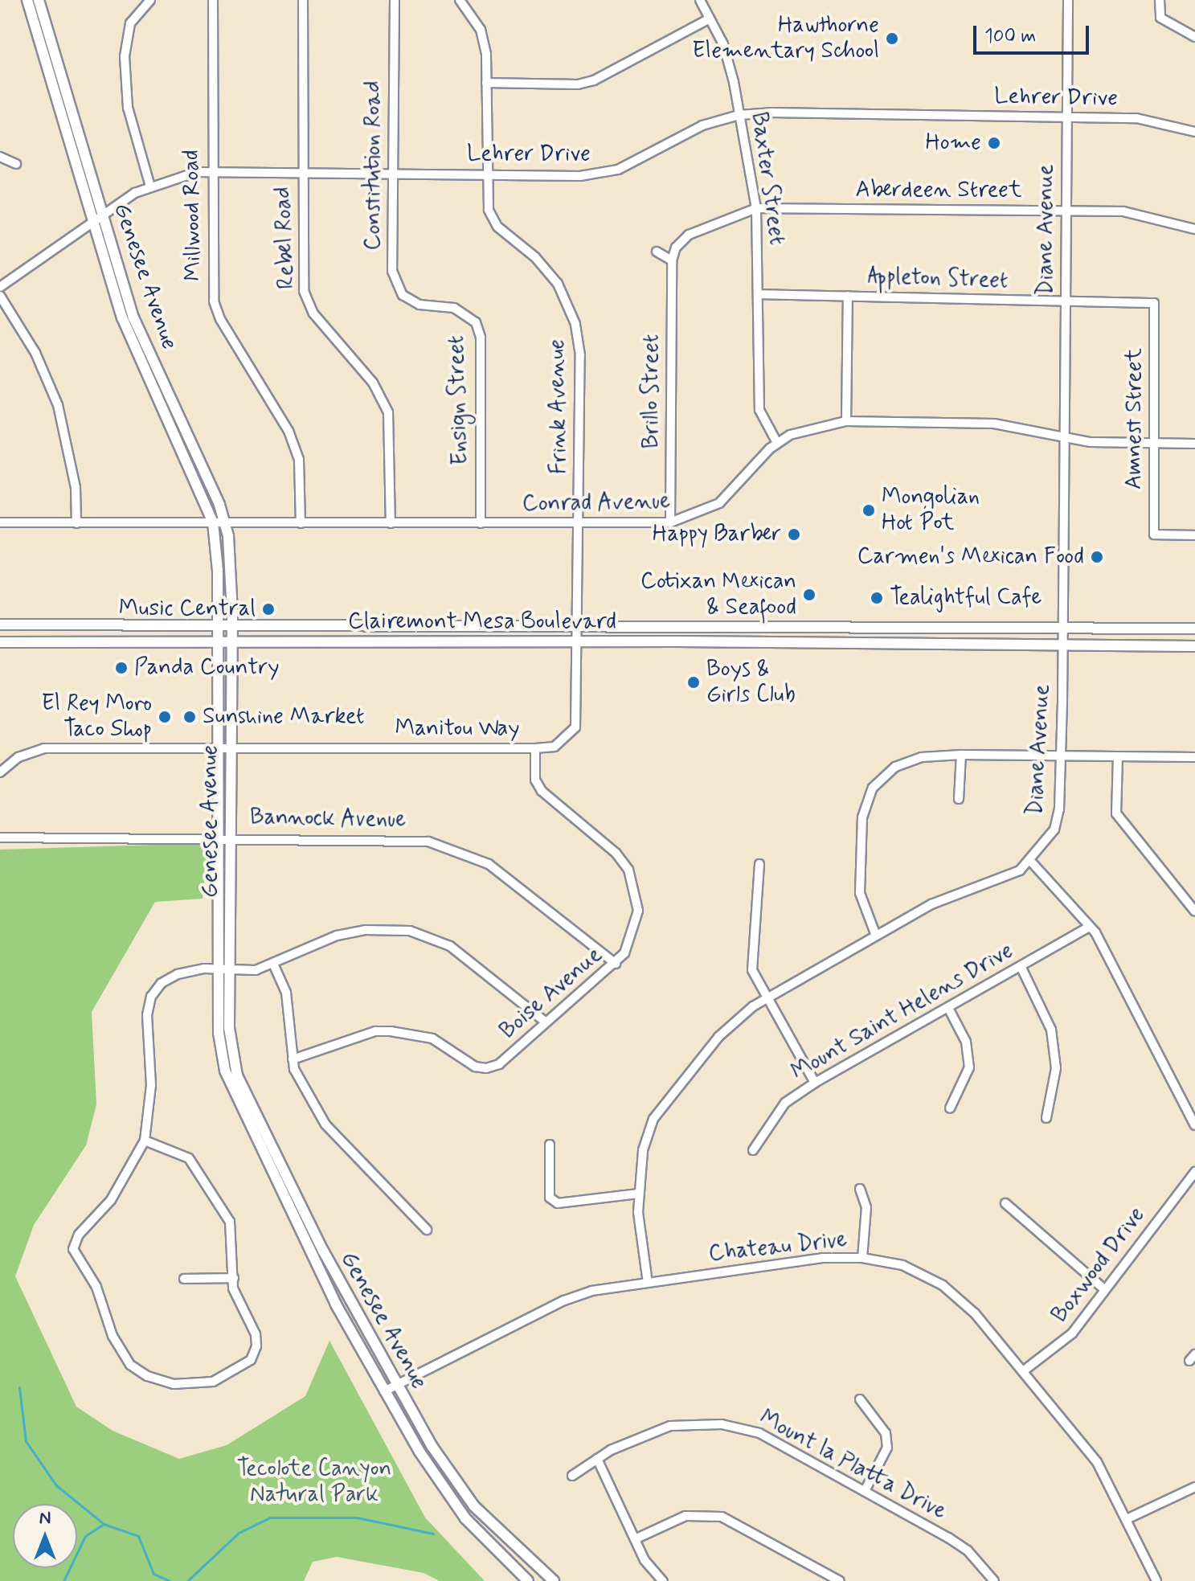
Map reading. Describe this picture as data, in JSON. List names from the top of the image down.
{
  "streets": {
    "main road": ["Genesee Avenue", "Clairemont Mesa Boulevard"],
    "street": [
      "Lehrer Drive",
      "Constitution Road",
      "Baxter Street",
      "Aberdeen Street",
      "Millwood Road",
      "Diane Avenue",
      "Rebel Road",
      "Appleton Street",
      "Brillo Street",
      "Ensign Street",
      "Frink Avenue",
      "Amnest Street",
      "Conrad Avenue",
      "Manitou Way",
      "Bannock Avenue",
      "Boise Avenue",
      "Mount Saint Helens Drive",
      "Chateau Drive",
      "Boxwood Drive",
      "Mount la Platta Drive"
    ]
  },
  "crossings": [
    ["Lehrer Drive", "Constitution Road"],
    ["Lehrer Drive", "Baxter Street"],
    ["Lehrer Drive", "Millwood Road"],
    ["Lehrer Drive", "Diane Avenue"],
    ["Lehrer Drive", "Rebel Road"],
    ["Lehrer Drive", "Genesee Avenue"],
    ["Lehrer Drive", "Frink Avenue"],
    ["Constitution Road", "Ensign Street"],
    ["Baxter Street", "Aberdeen Street"],
    ["Baxter Street", "Appleton Street"],
    ["Baxter Street", "Conrad Avenue"],
    ["Aberdeen Street", "Diane Avenue"],
    ["Millwood Road", "Conrad Avenue"],
    ["Diane Avenue", "Appleton Street"],
    ["Diane Avenue", "Conrad Avenue"],
    ["Diane Avenue", "Clairemont Mesa Boulevard"],
    ["Diane Avenue", "Chateau Drive"],
    ["Rebel Road", "Conrad Avenue"],
    ["Genesee Avenue", "Conrad Avenue"],
    ["Genesee Avenue", "Clairemont Mesa Boulevard"],
    ["Genesee Avenue", "Manitou Way"],
    ["Genesee Avenue", "Bannock Avenue"],
    ["Genesee Avenue", "Chateau Drive"],
    ["Appleton Street", "Amnest Street"],
    ["Brillo Street", "Conrad Avenue"],
    ["Ensign Street", "Conrad Avenue"],
    ["Frink Avenue", "Conrad Avenue"],
    ["Frink Avenue", "Clairemont Mesa Boulevard"],
    ["Frink Avenue", "Manitou Way"],
    ["Frink Avenue", "Boise Avenue"],
    ["Amnest Street", "Conrad Avenue"],
    ["Manitou Way", "Boise Avenue"],
    ["Bannock Avenue", "Boise Avenue"],
    ["Chateau Drive", "Boxwood Drive"]
  ],
  "parks": ["Tecolote Canyon Natural Park"],
  "places": [
    "Hawthorne Elementary School",
    "Home",
    "Mongolian Hot Pot",
    "Happy Barber",
    "Carmen's Mexican Food",
    "Cotixan Mexican & Seafood",
    "Tealightful Cafe",
    "Music Central",
    "Panda Country",
    "Boys & Girls Club",
    "El Rey Moro Taco Shop",
    "Sunshine Market"
  ],
  "scale_bar": "100 m",
  "north": "top"
}
